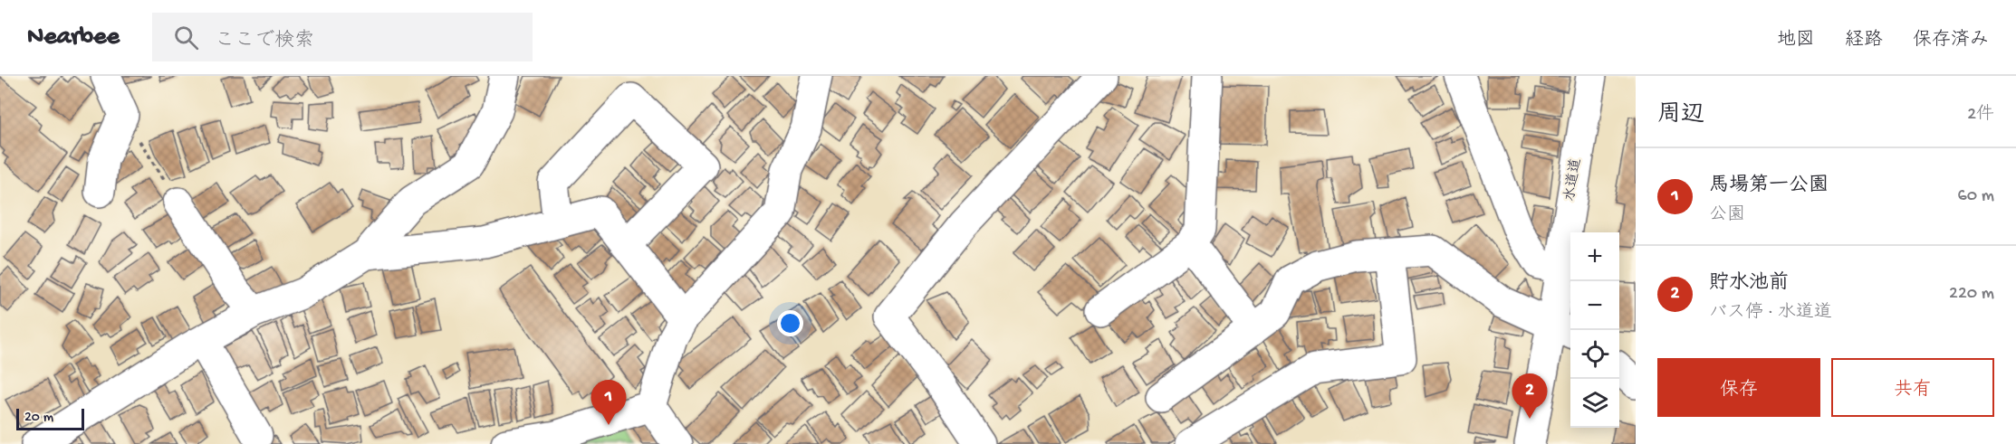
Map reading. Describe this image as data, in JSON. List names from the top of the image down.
{
  "streets": {
    "street": ["水道道"]
  },
  "scale_bar": "20 m",
  "page": {
    "header": "Nearbee",
    "search": "ここで検索",
    "nav": ["地図", "経路", "保存済み"],
    "heading": ["周辺", "2件"],
    "list": [
      {
        "mark": "1",
        "name": "馬場第一公園",
        "note": "公園",
        "value": "60 m"
      },
      {
        "mark": "2",
        "name": "貯水池前",
        "note": "バス停 · 水道道",
        "value": "220 m"
      }
    ],
    "map_buttons": ["+", "−"],
    "buttons": ["保存", "共有"],
    "pins": ["2", "1"],
    "scale": "20 m"
  }
}
